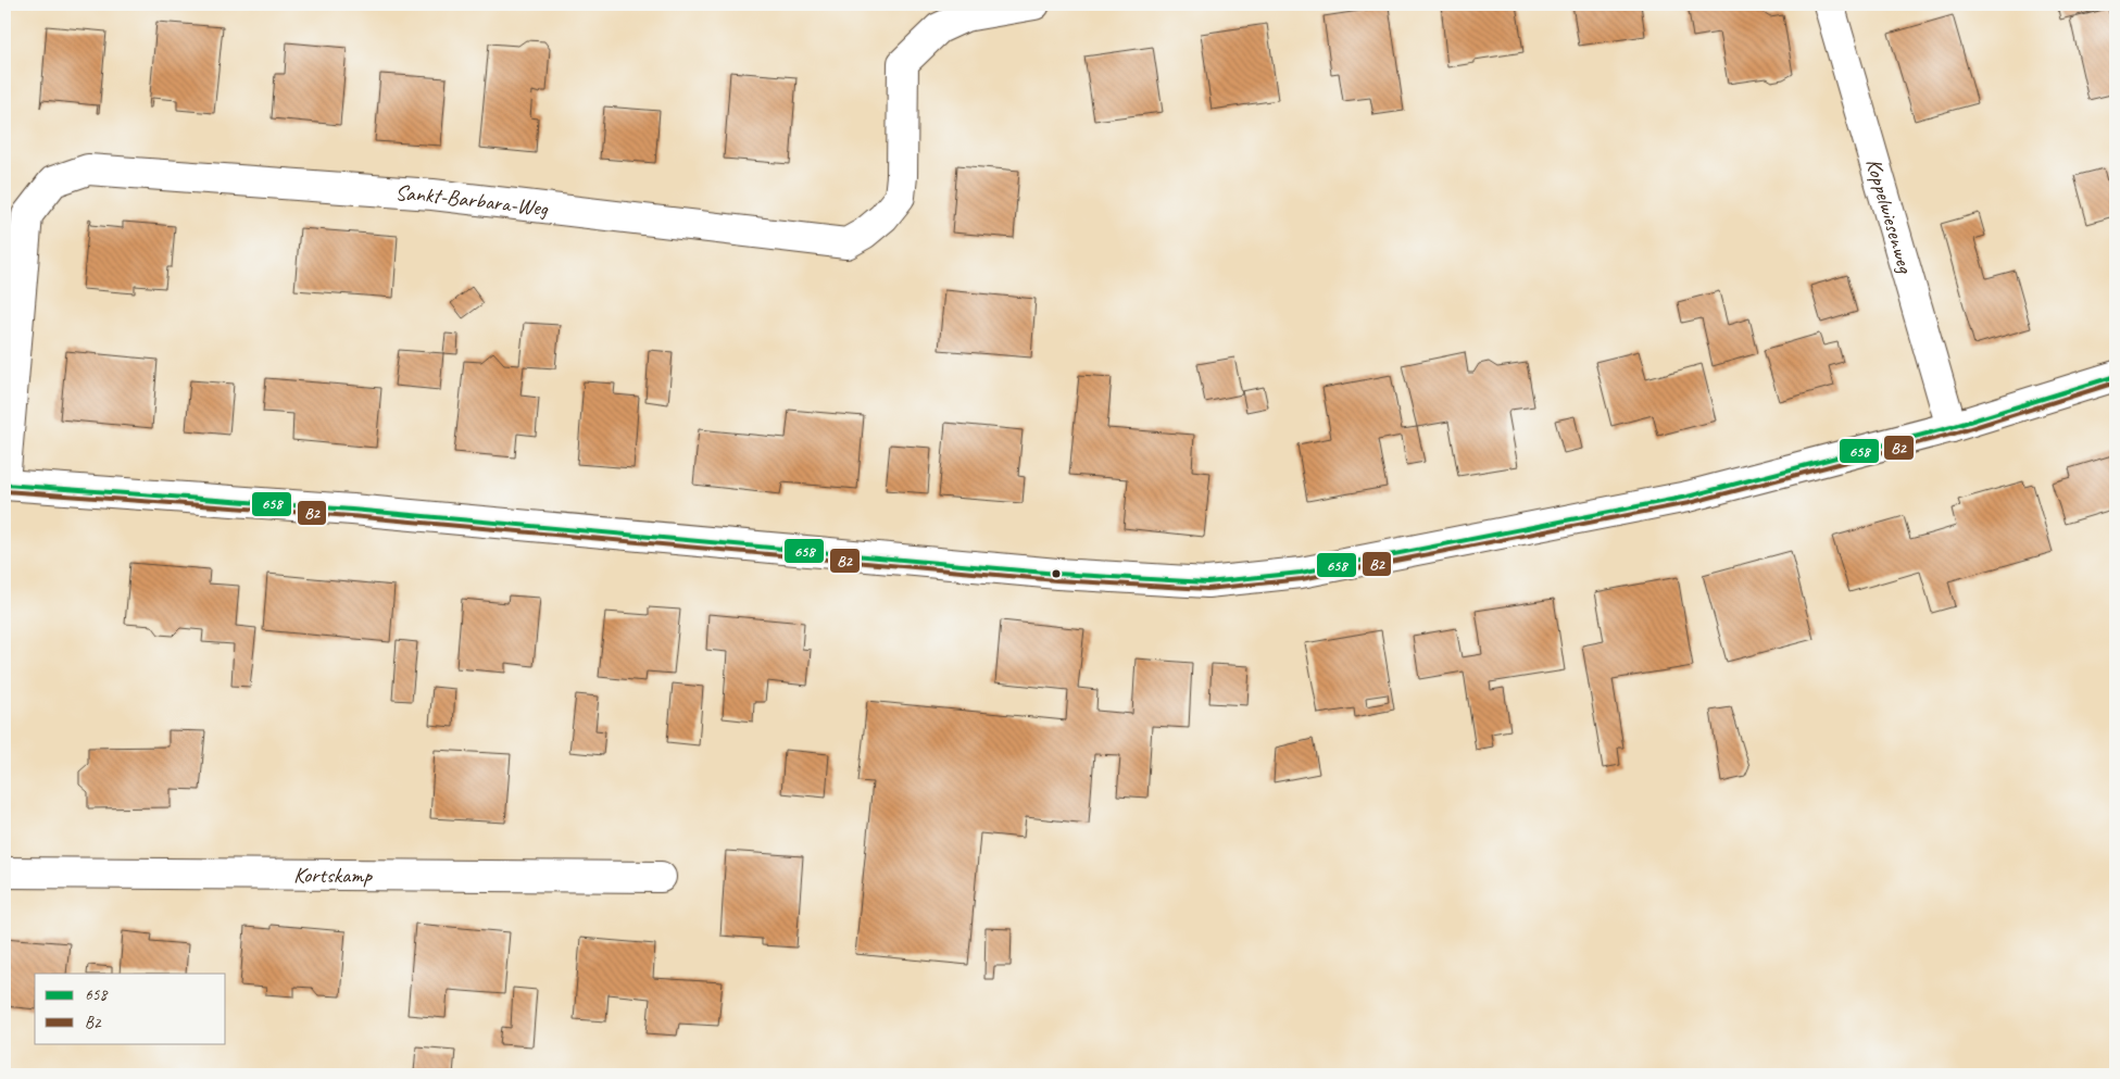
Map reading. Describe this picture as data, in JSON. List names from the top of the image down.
{
  "streets": {
    "street": ["Sankt-Barbara-Weg", "Koppelwiesenweg", "Kortskamp"]
  },
  "lines": ["transit line 658", "transit line B2"],
  "legend": ["658", "B2"]
}
